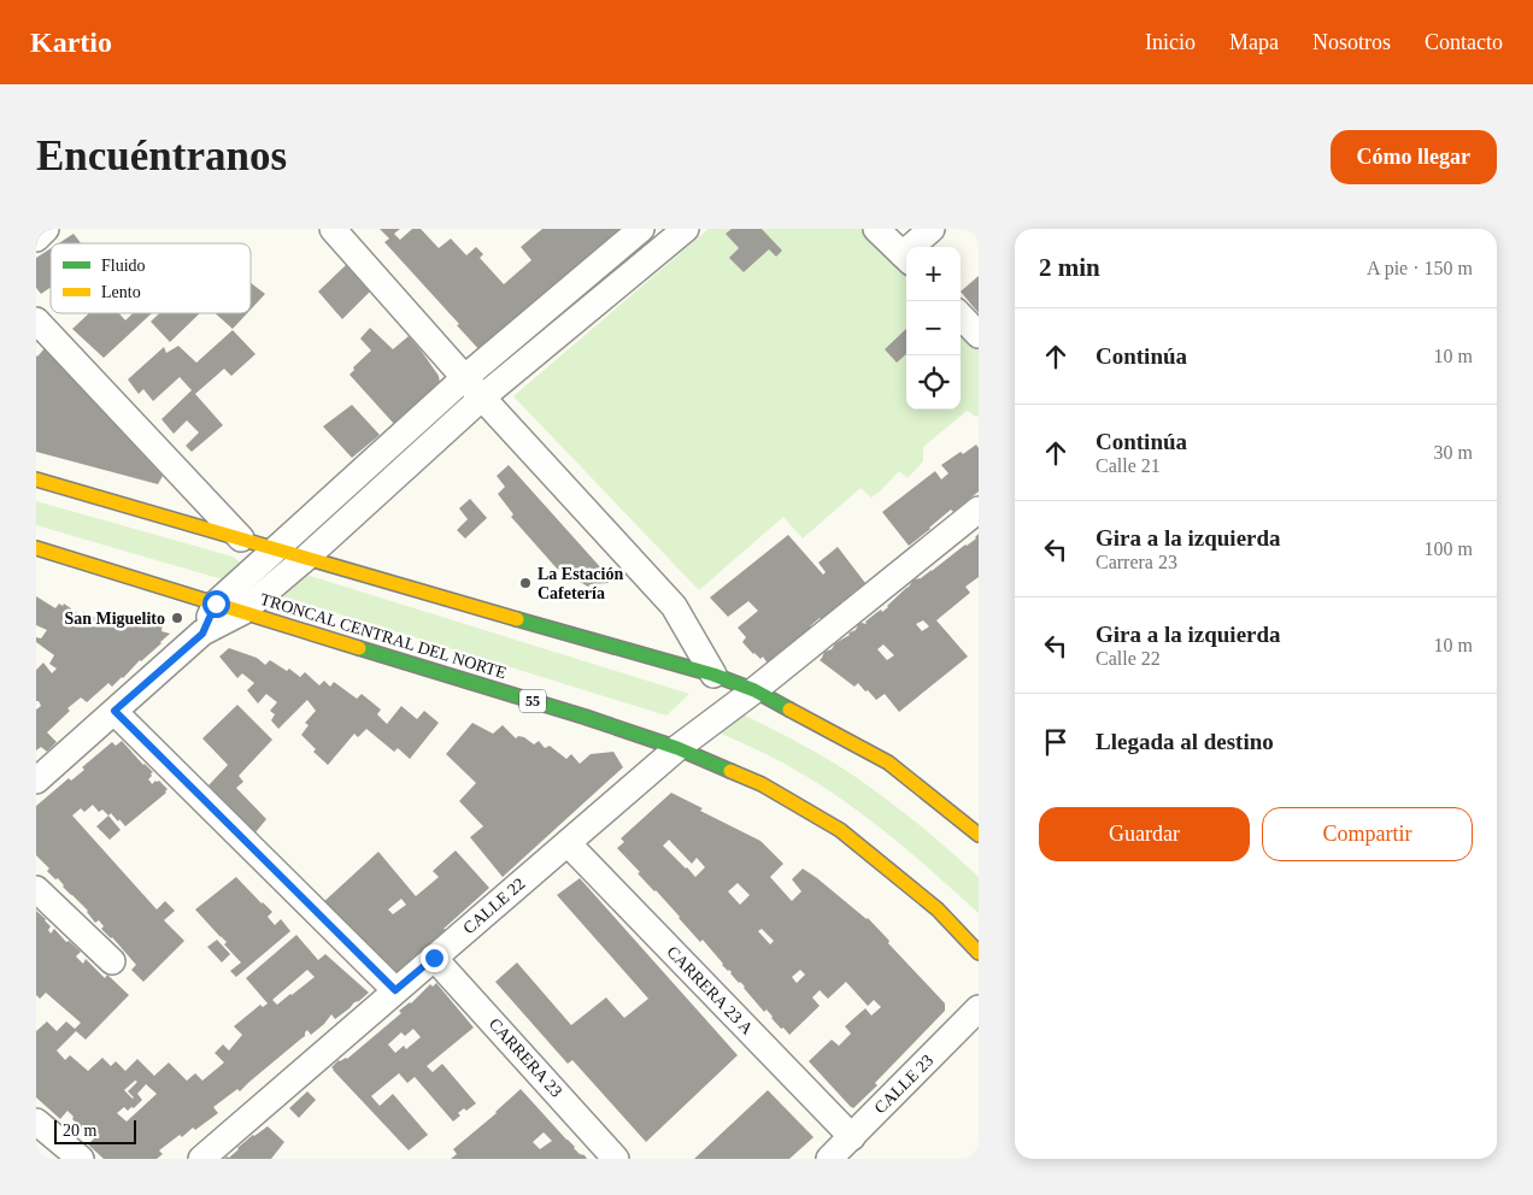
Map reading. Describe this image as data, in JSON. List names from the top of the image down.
{
  "streets": {
    "highway": ["TRONCAL CENTRAL DEL NORTE", "55"],
    "street": [
      "CALLE 22",
      "CARRERA 23 A",
      "CARRERA 23",
      "CALLE 23"
    ]
  },
  "crossings": [
    ["TRONCAL CENTRAL DEL NORTE", "CALLE 22"],
    ["CALLE 22", "CARRERA 23 A"],
    ["CALLE 22", "CARRERA 23"],
    ["CARRERA 23 A", "CALLE 23"]
  ],
  "places": ["La Estación Cafetería", "San Miguelito"],
  "legend": ["Fluido", "Lento"],
  "scale_bar": "20 m",
  "page": {
    "header": "Kartio",
    "nav": [
      "Inicio",
      "Mapa",
      "Nosotros",
      "Contacto"
    ],
    "buttons": [
      "Cómo llegar",
      ["Guardar", "Compartir"]
    ],
    "title": "Encuéntranos",
    "heading": ["2 min", "A pie · 150 m"],
    "map_buttons": ["+", "−"],
    "list": [
      ["Continúa", "10 m"],
      ["Continúa", "Calle 21", "30 m"],
      ["Gira a la izquierda", "Carrera 23", "100 m"],
      ["Gira a la izquierda", "Calle 22", "10 m"],
      "Llegada al destino"
    ],
    "scale": "20 m"
  }
}
